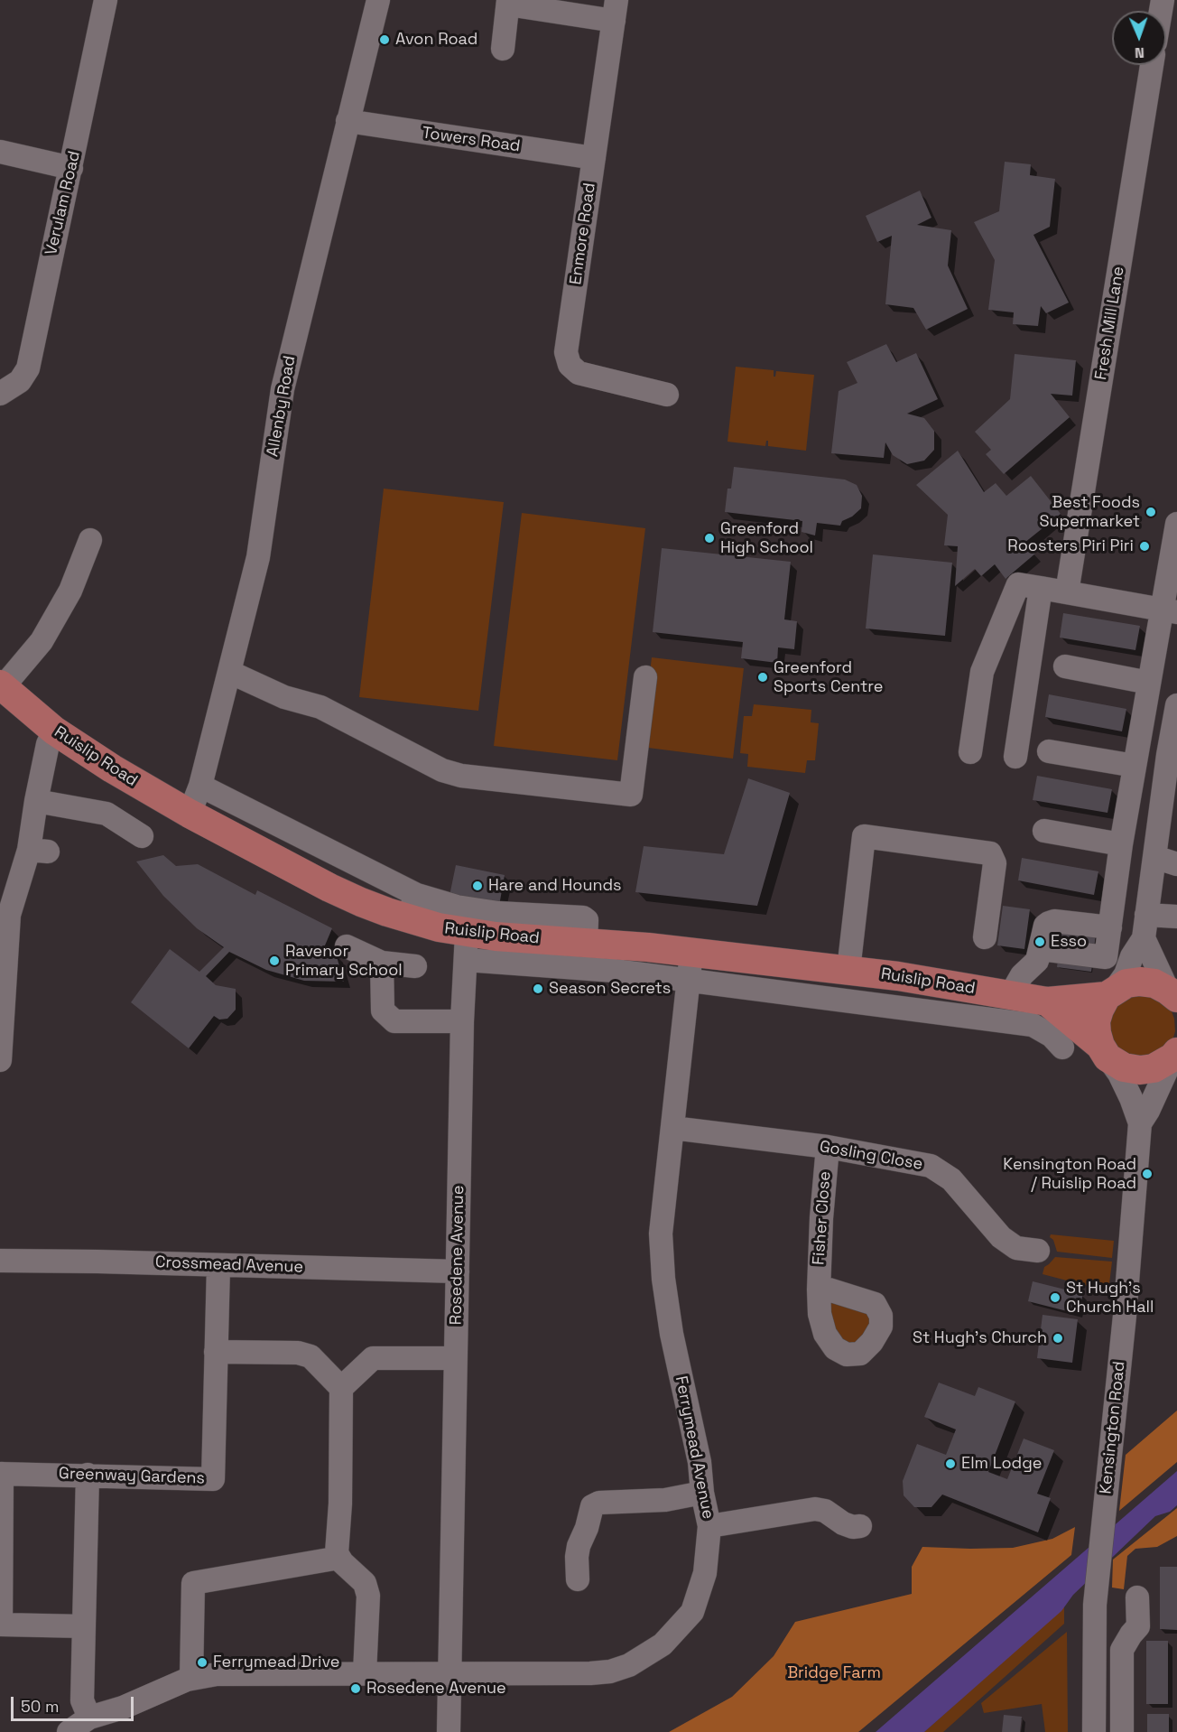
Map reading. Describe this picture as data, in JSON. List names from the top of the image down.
{
  "streets": {
    "main road": ["Ruislip Road"],
    "street": [
      "Towers Road",
      "Verulam Road",
      "Enmore Road",
      "Fresh Mill Lane",
      "Allenby Road",
      "Gosling Close",
      "Fisher Close",
      "Rosedene Avenue",
      "Crossmead Avenue",
      "Kensington Road",
      "Ferrymead Avenue",
      "Greenway Gardens"
    ]
  },
  "crossings": [
    ["Towers Road", "Enmore Road"],
    ["Towers Road", "Allenby Road"],
    ["Allenby Road", "Ruislip Road"],
    ["Ruislip Road", "Rosedene Avenue"],
    ["Ruislip Road", "Kensington Road"],
    ["Ruislip Road", "Ferrymead Avenue"],
    ["Gosling Close", "Fisher Close"],
    ["Gosling Close", "Ferrymead Avenue"],
    ["Rosedene Avenue", "Crossmead Avenue"],
    ["Rosedene Avenue", "Ferrymead Avenue"],
    ["Crossmead Avenue", "Greenway Gardens"]
  ],
  "parks": ["Bridge Farm"],
  "places": [
    "Avon Road",
    "Best Foods Supermarket",
    "Greenford High School",
    "Roosters Piri Piri",
    "Greenford Sports Centre",
    "Hare and Hounds",
    "Esso",
    "Ravenor Primary School",
    "Season Secrets",
    "Kensington Road / Ruislip Road",
    "St Hugh's Church Hall",
    "St Hugh's Church",
    "Elm Lodge",
    "Ferrymead Drive",
    "Rosedene Avenue"
  ],
  "scale_bar": "50 m",
  "north": "bottom"
}
